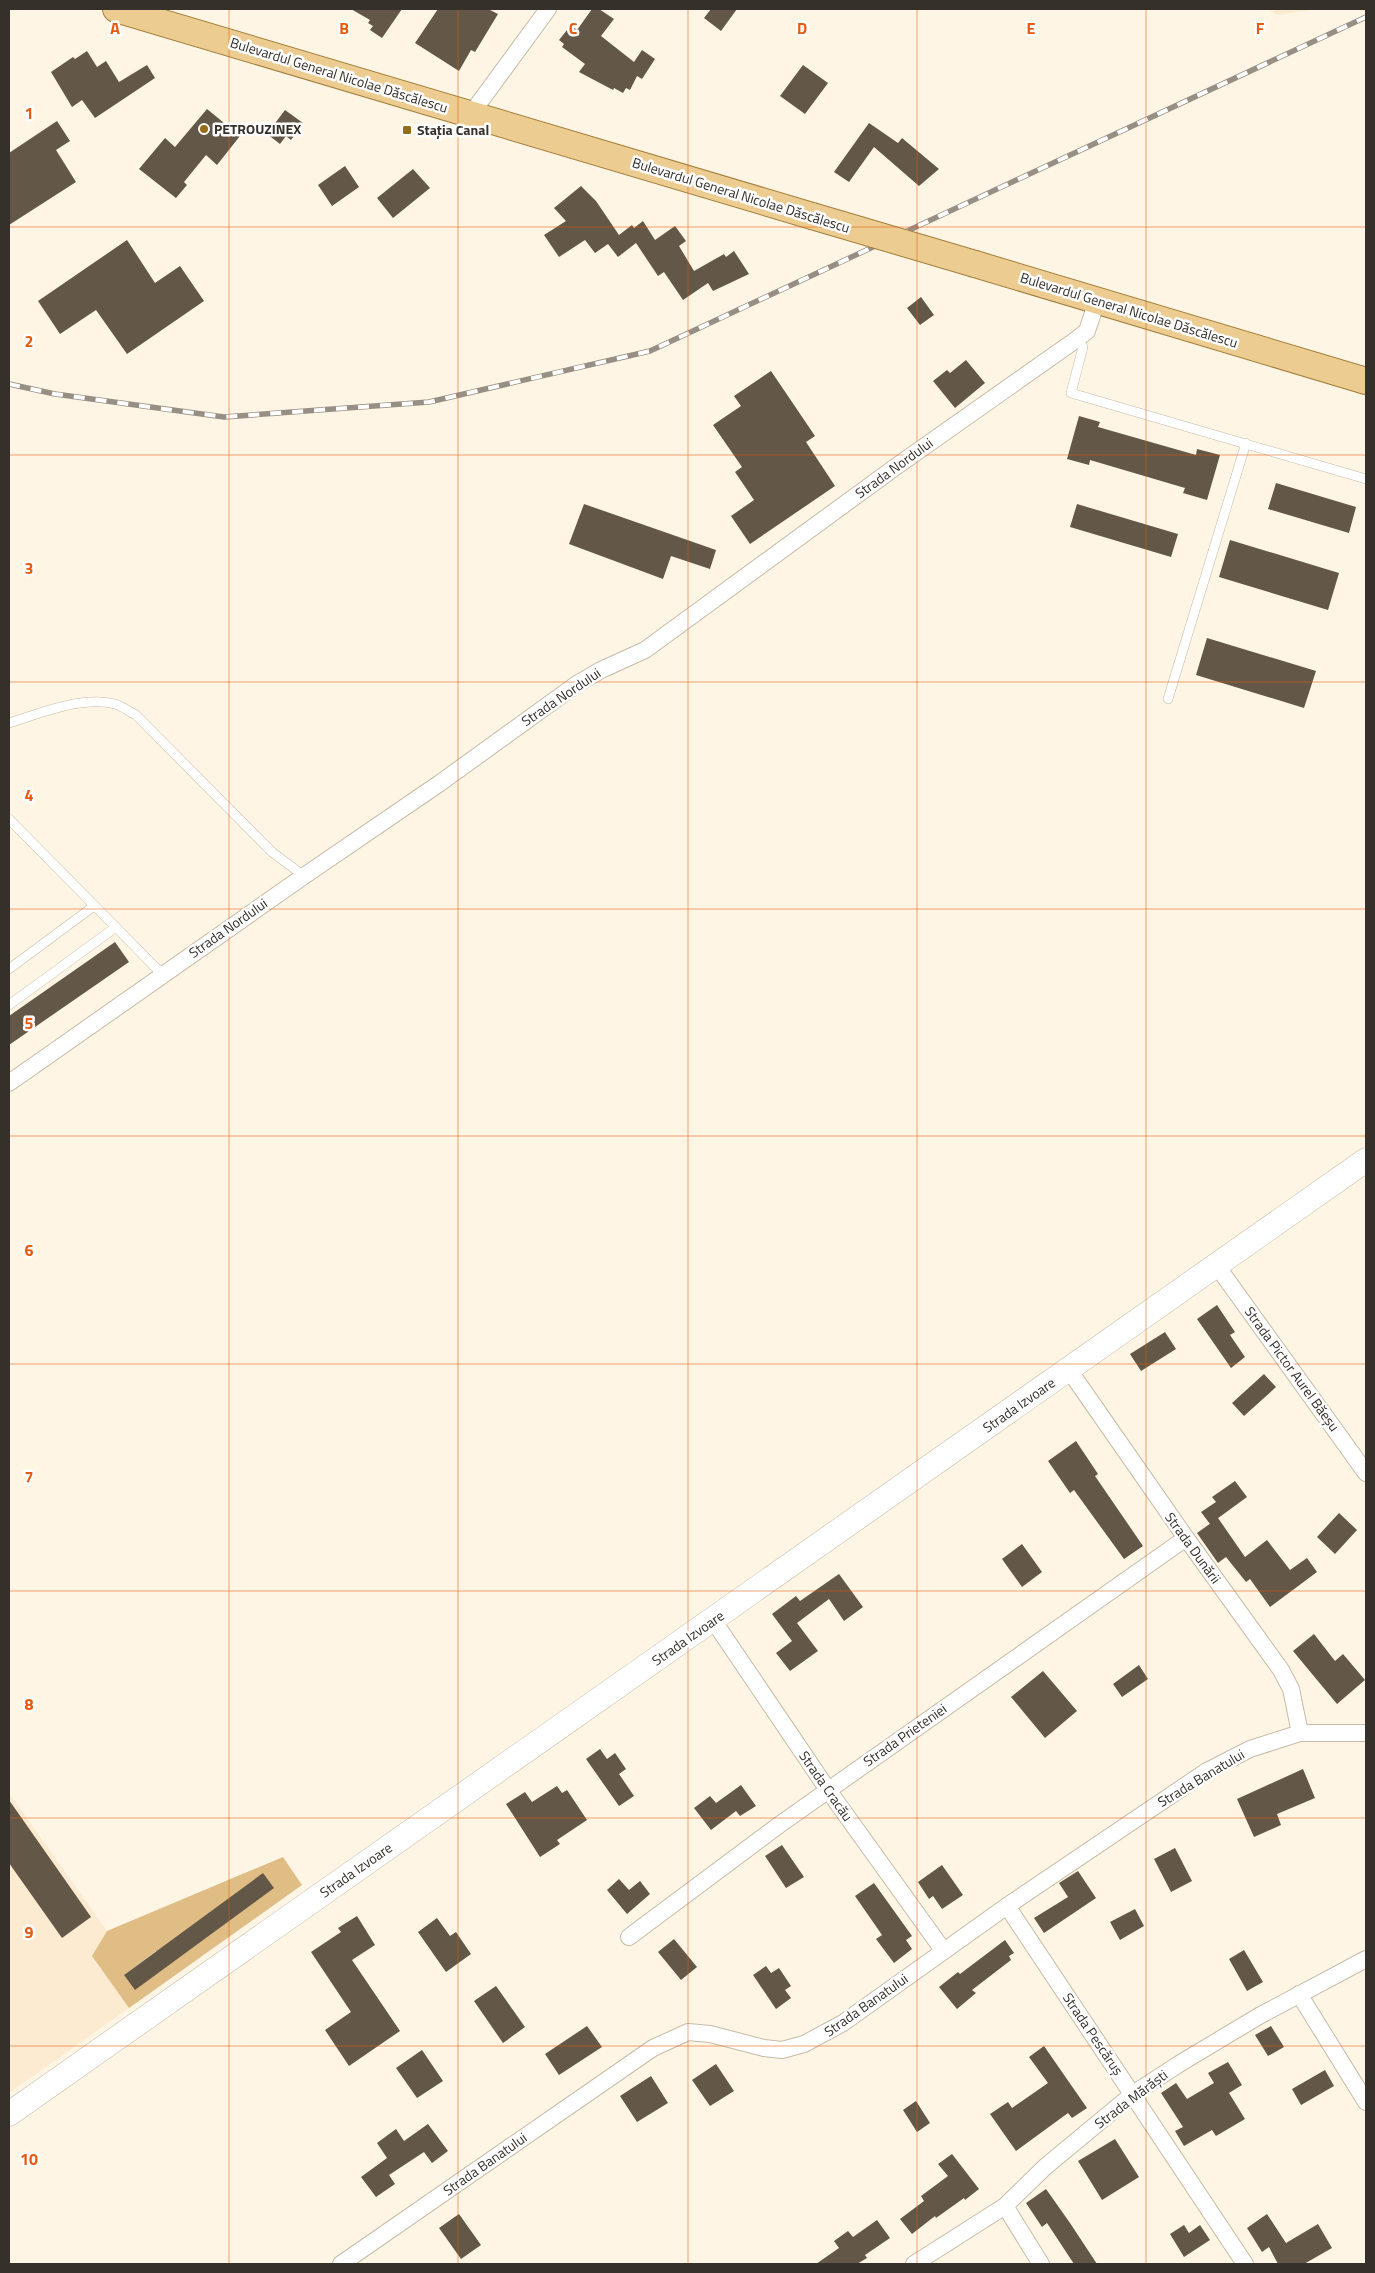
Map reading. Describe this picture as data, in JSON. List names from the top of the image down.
{
  "streets": {
    "main road": ["Bulevardul General Nicolae Dăscălescu", "Strada Izvoare"],
    "street": [
      "Strada Nordului",
      "Strada Pictor Aurel Băeșu",
      "Strada Dunării",
      "Strada Prieteniei",
      "Strada Banatului",
      "Strada Cracău",
      "Strada Pescăruș",
      "Strada Mărăști"
    ]
  },
  "crossings": [
    ["Bulevardul General Nicolae Dăscălescu", "Strada Nordului"],
    ["Strada Pictor Aurel Băeșu", "Strada Izvoare"],
    ["Strada Izvoare", "Strada Dunării"],
    ["Strada Izvoare", "Strada Cracău"],
    ["Strada Dunării", "Strada Prieteniei"],
    ["Strada Dunării", "Strada Banatului"],
    ["Strada Prieteniei", "Strada Cracău"],
    ["Strada Banatului", "Strada Cracău"],
    ["Strada Banatului", "Strada Pescăruș"],
    ["Strada Pescăruș", "Strada Mărăști"]
  ],
  "places": {
    "other": ["PETROUZINEX"],
    "transit": ["Stația Canal"]
  },
  "grid": {
    "columns": [
      "A",
      "B",
      "C",
      "D",
      "E",
      "F"
    ],
    "rows": [
      "1",
      "2",
      "3",
      "4",
      "5",
      "6",
      "7",
      "8",
      "9",
      "10"
    ]
  }
}
